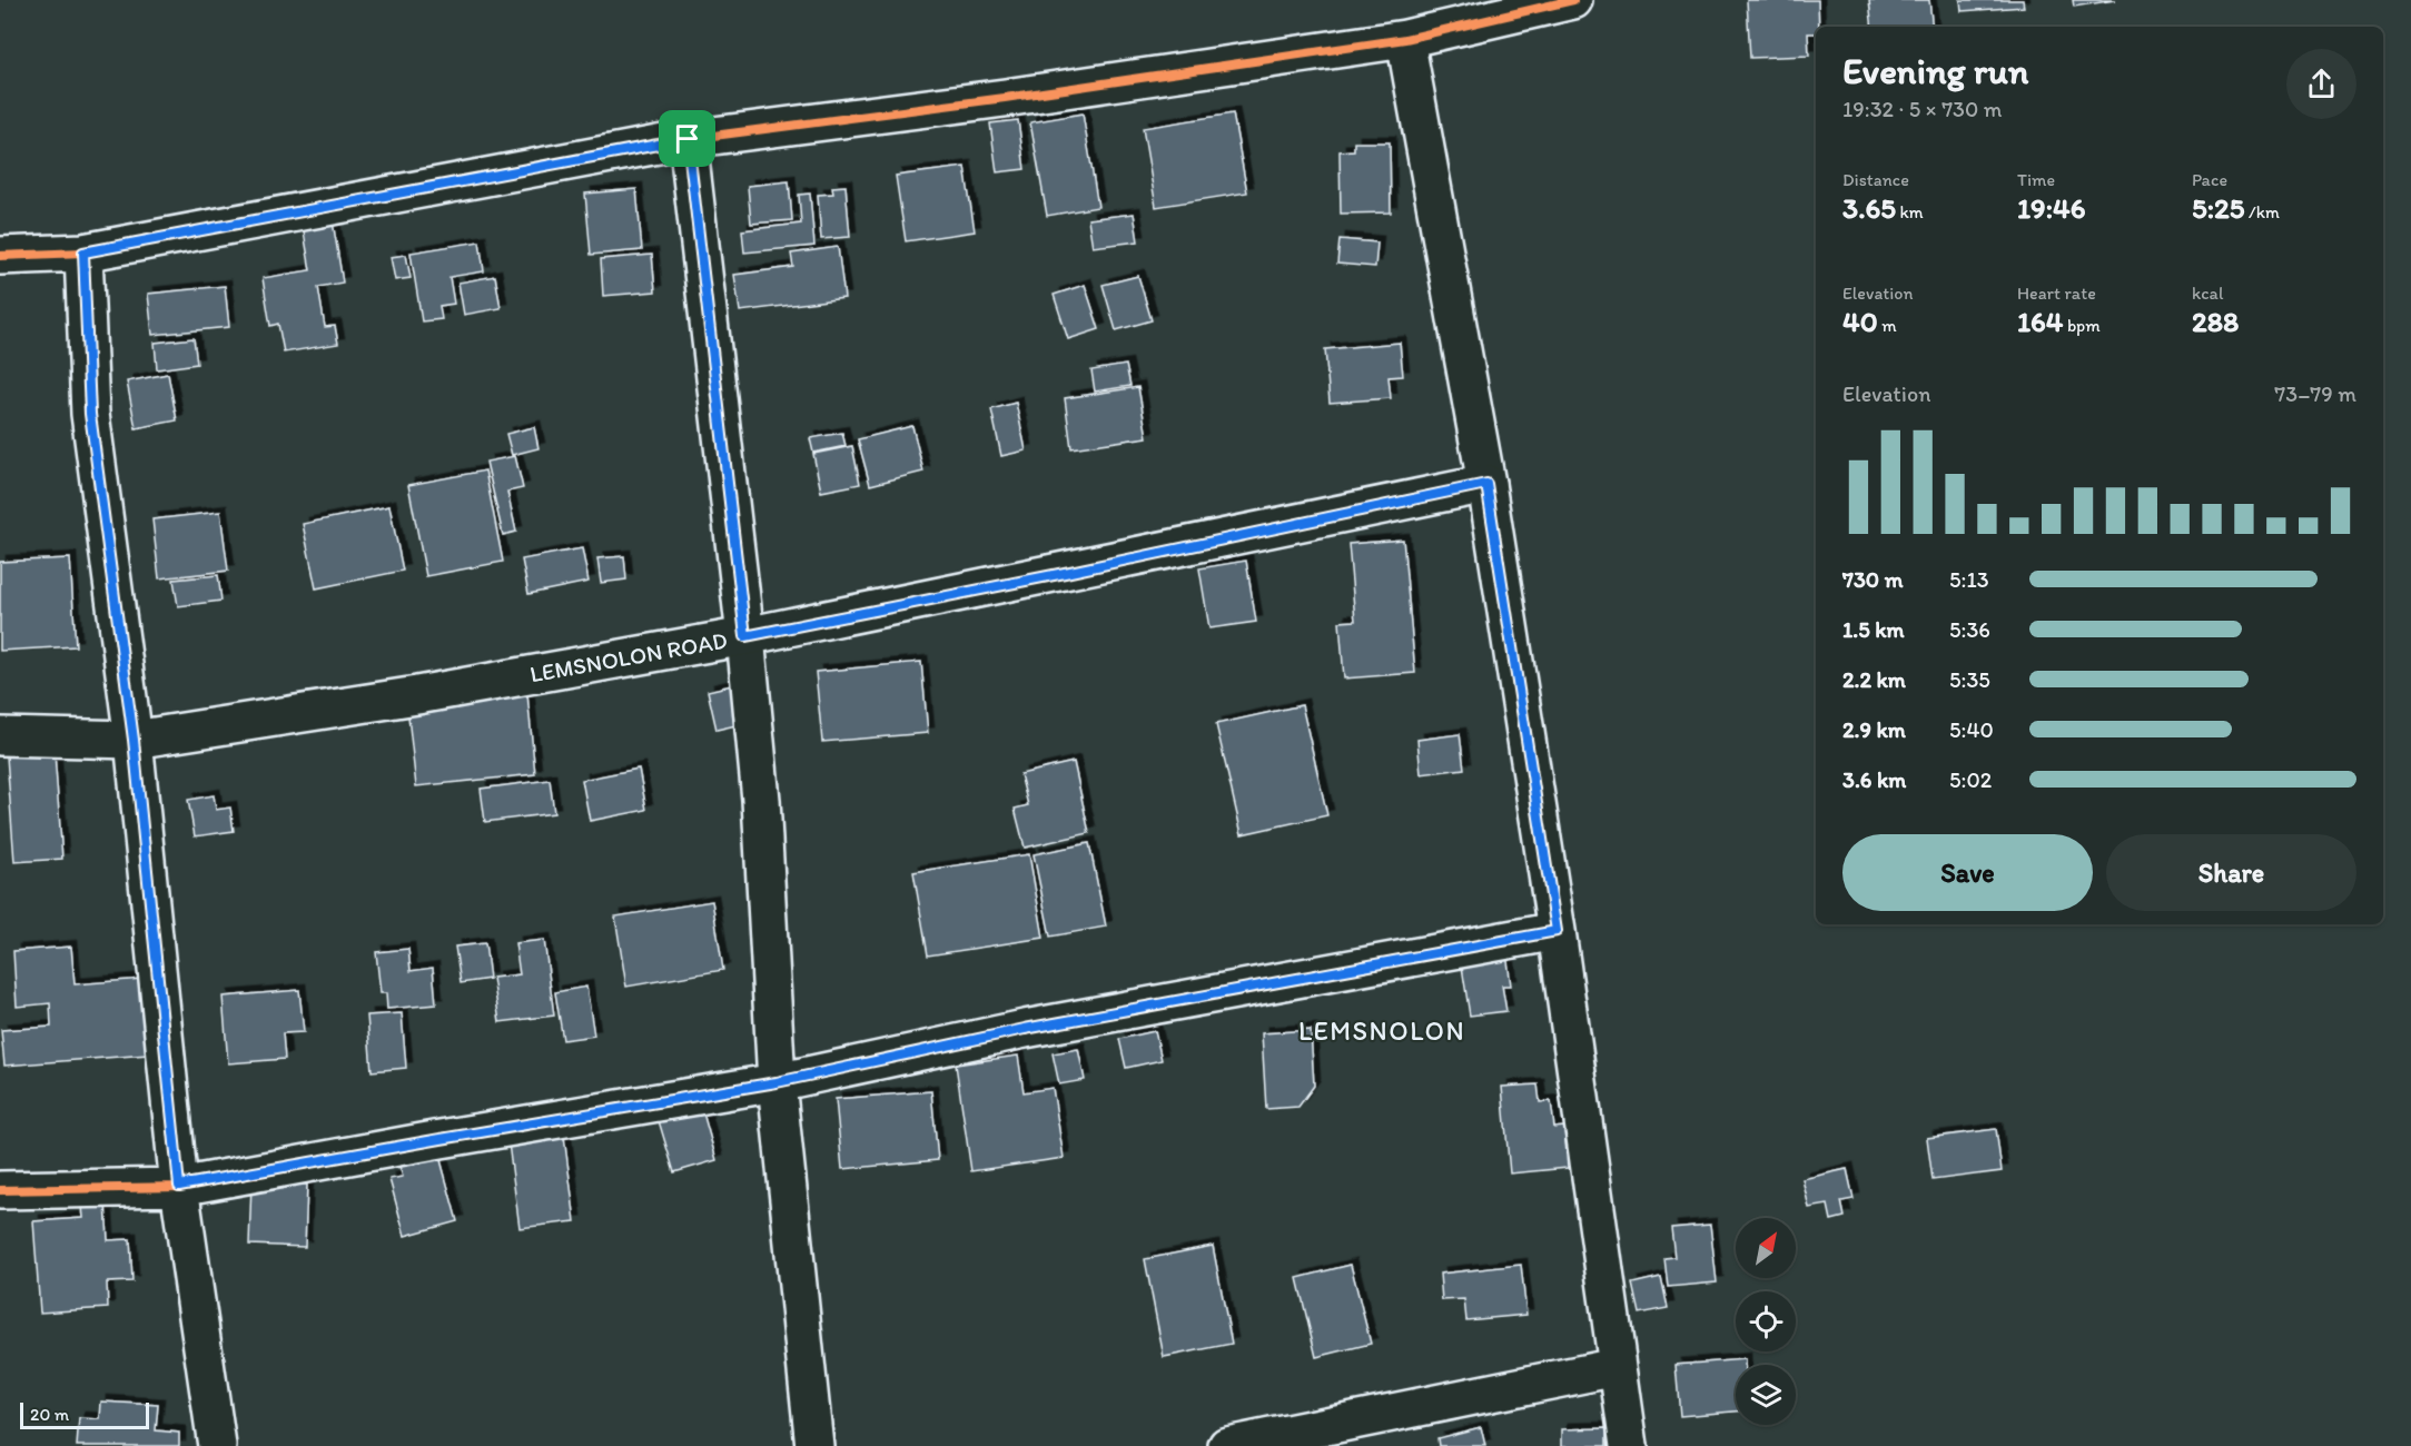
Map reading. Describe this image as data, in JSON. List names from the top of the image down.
{
  "streets": {
    "street": ["LEMSNOLON ROAD"]
  },
  "districts": ["LEMSNOLON"],
  "scale_bar": "20 m",
  "north": "top right",
  "page": {
    "heading": ["Evening run", "19:32 · 5 × 730 m"],
    "stats": [
      ["Distance", "3.65 km"],
      ["Time", "19:46"],
      ["Pace", "5:25 /km"],
      ["Elevation", "40 m"],
      ["Heart rate", "164 bpm"],
      ["kcal", "288"]
    ],
    "chart": ["Elevation", "73–79 m"],
    "list": [
      {
        "name": "730 m",
        "note": "5:13"
      },
      {
        "name": "1.5 km",
        "note": "5:36"
      },
      {
        "name": "2.2 km",
        "note": "5:35"
      },
      {
        "name": "2.9 km",
        "note": "5:40"
      },
      {
        "name": "3.6 km",
        "note": "5:02"
      }
    ],
    "buttons": ["Save", "Share"],
    "scale": "20 m"
  }
}
